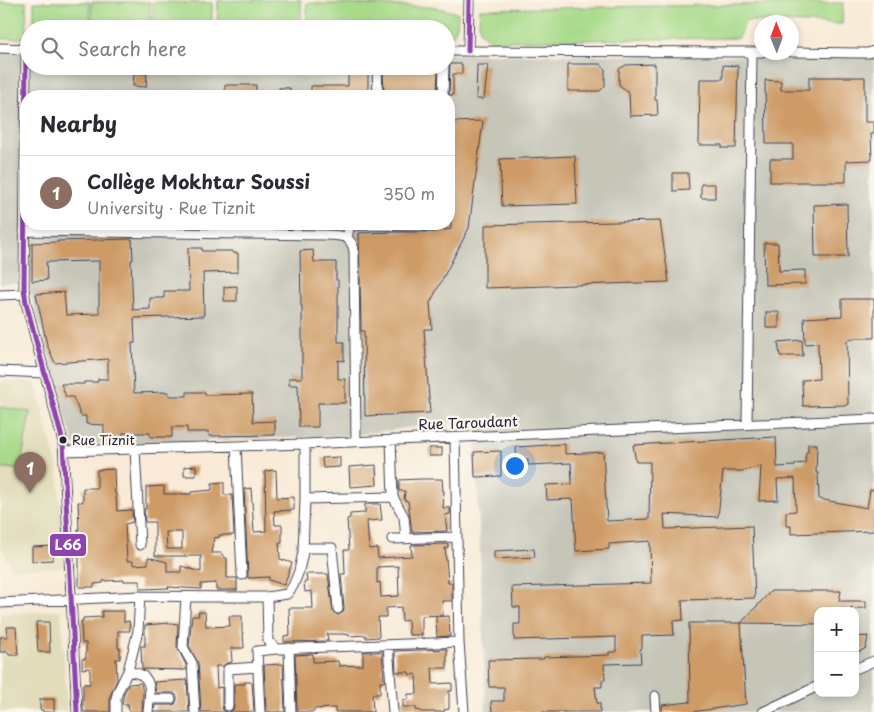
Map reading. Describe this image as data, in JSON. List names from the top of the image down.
{
  "streets": {
    "street": ["Rue Taroudant"]
  },
  "places": ["Rue Tiznit"],
  "lines": ["transit line L66"],
  "north": "top",
  "page": {
    "search": "Search here",
    "heading": "Nearby",
    "list": [
      {
        "mark": "1",
        "name": "Collège Mokhtar Soussi",
        "note": "University · Rue Tiznit",
        "value": "350 m"
      }
    ],
    "pins": "1",
    "map_buttons": ["+", "−"]
  }
}
